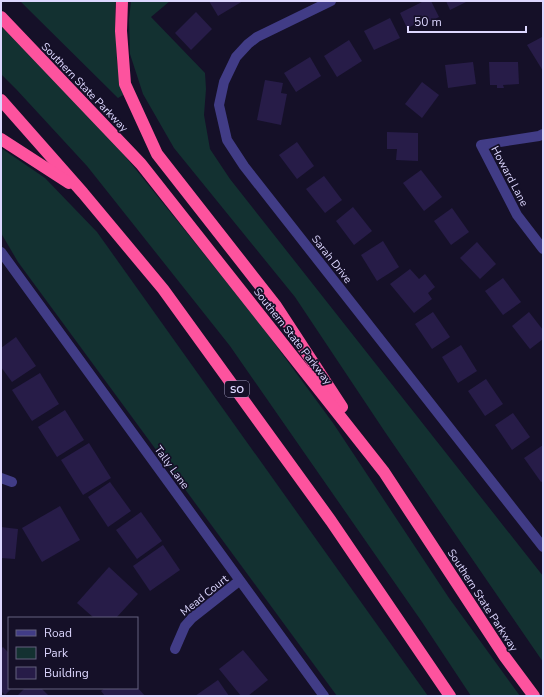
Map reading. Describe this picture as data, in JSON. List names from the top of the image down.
{
  "streets": {
    "highway": ["Southern State Parkway", "SO"],
    "street": [
      "Howard Lane",
      "Sarah Drive",
      "Tally Lane",
      "Mead Court"
    ]
  },
  "crossings": [
    ["Tally Lane", "Mead Court"]
  ],
  "legend": ["Road", "Park", "Building"],
  "scale_bar": "50 m"
}
